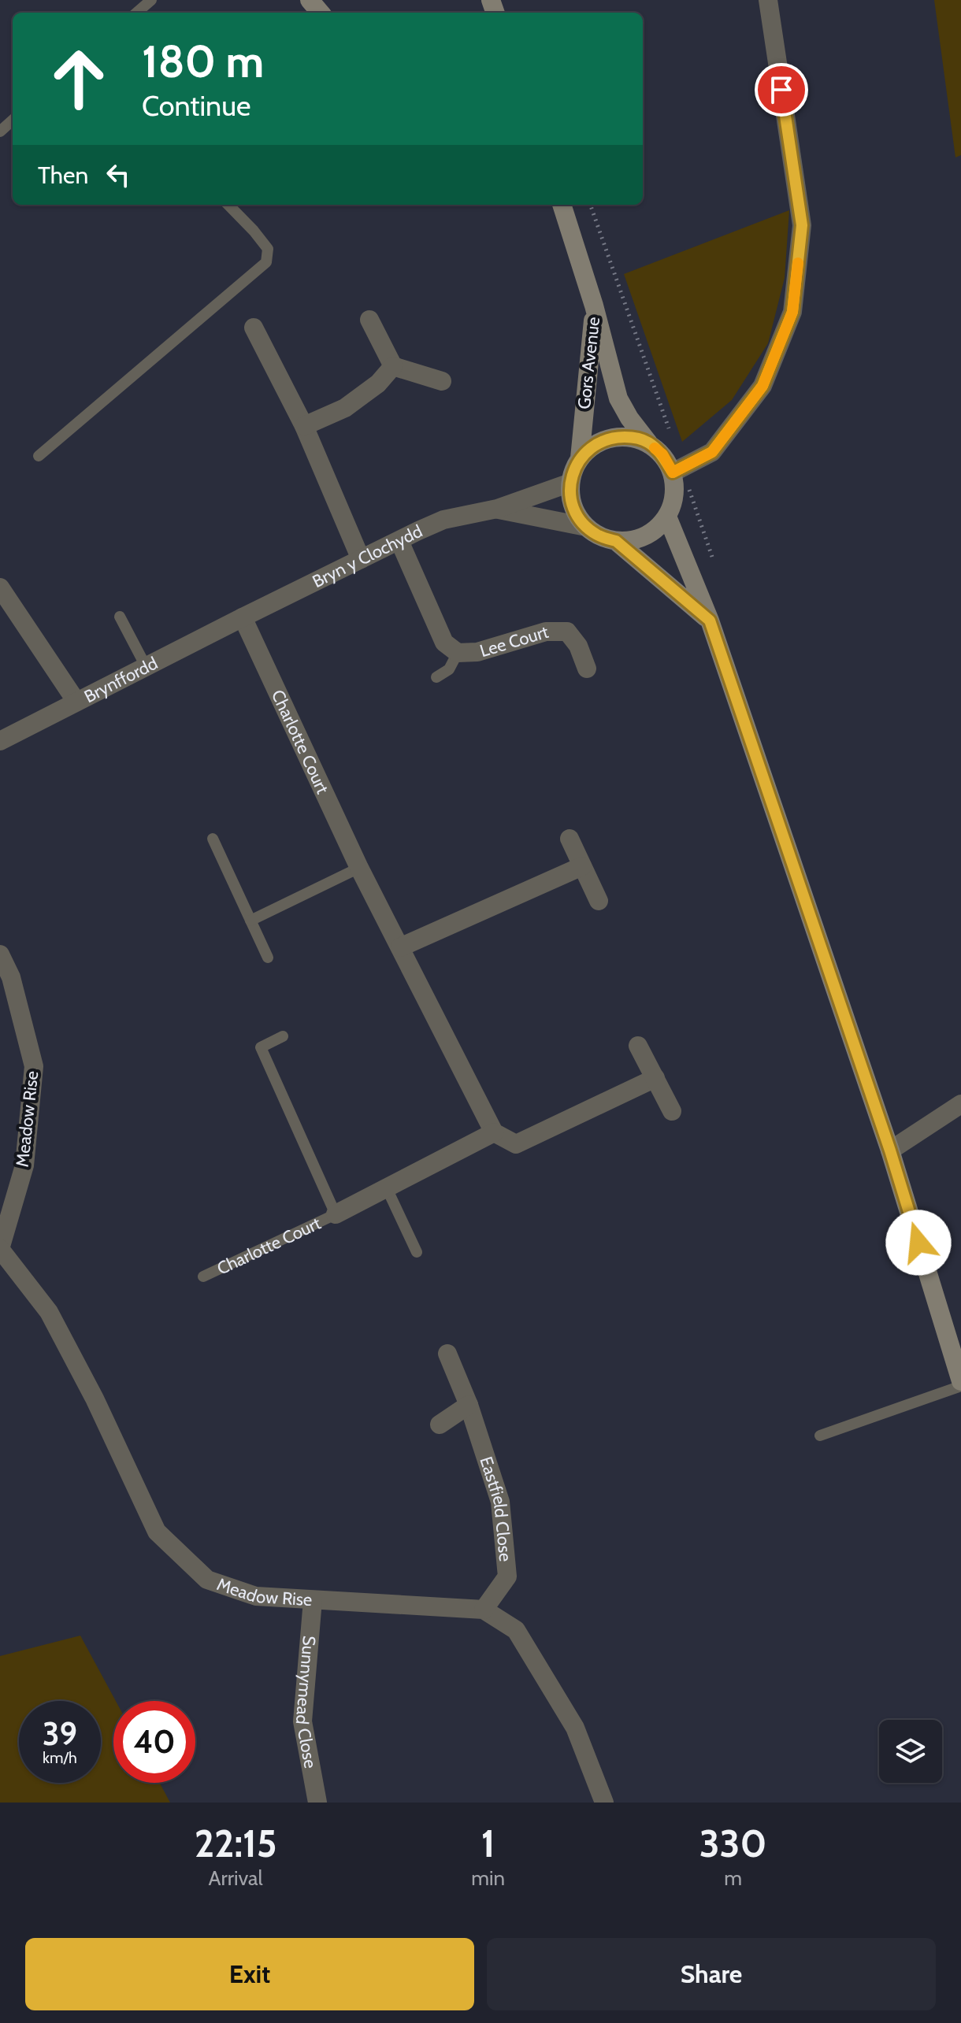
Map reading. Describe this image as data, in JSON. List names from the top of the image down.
{
  "streets": {
    "street": [
      "Gors Avenue",
      "Bryn y Clochydd",
      "Lee Court",
      "Brynffordd",
      "Charlotte Court",
      "Meadow Rise",
      "Eastfield Close",
      "Sunnymead Close"
    ]
  },
  "crossings": [
    ["Bryn y Clochydd", "Lee Court"],
    ["Bryn y Clochydd", "Brynffordd"],
    ["Bryn y Clochydd", "Charlotte Court"],
    ["Brynffordd", "Charlotte Court"],
    ["Meadow Rise", "Eastfield Close"],
    ["Meadow Rise", "Sunnymead Close"]
  ],
  "page": {
    "turn": ["180 m", "Continue"],
    "then": "Then",
    "speed": "39 km/h",
    "limit": "40",
    "eta": [
      "22:15",
      "Arrival",
      "1",
      "min",
      "330",
      "m"
    ],
    "buttons": ["Exit", "Share"]
  }
}
